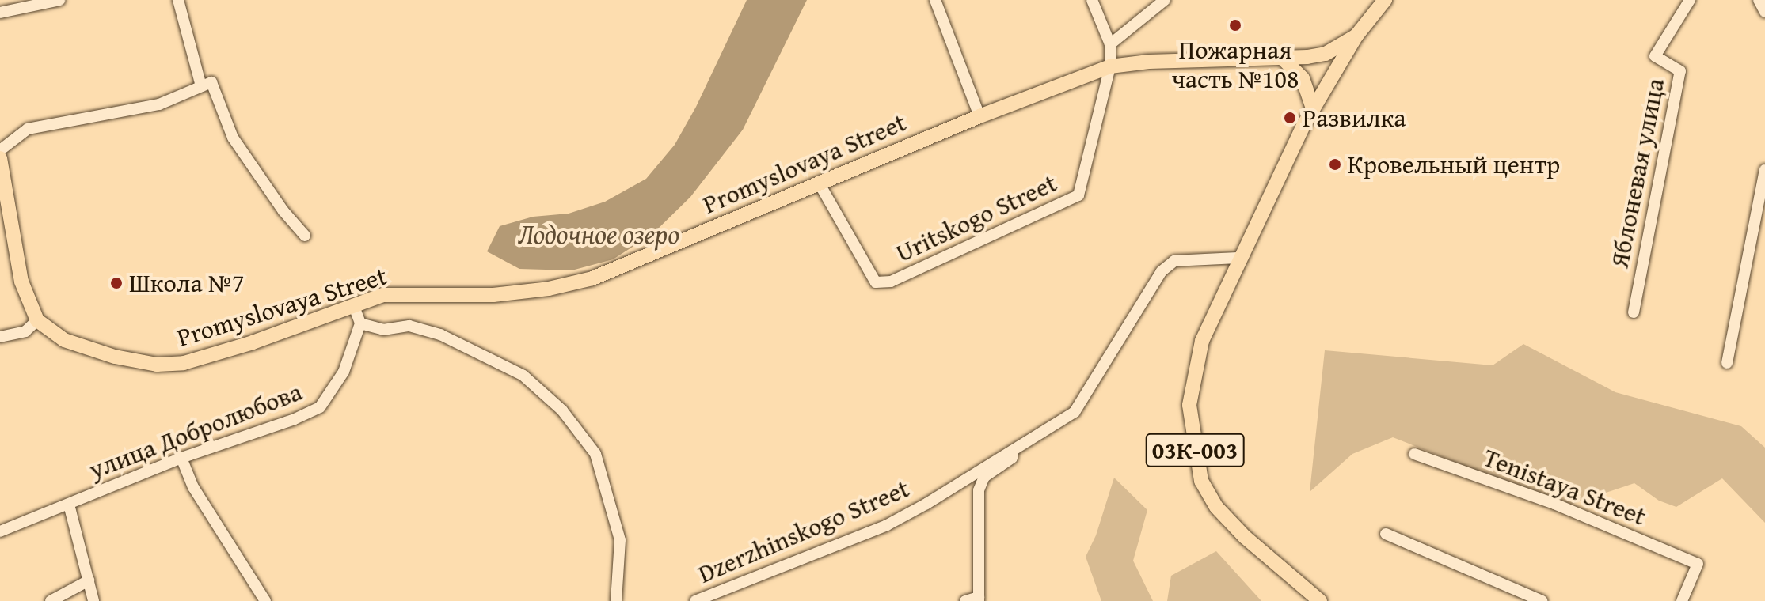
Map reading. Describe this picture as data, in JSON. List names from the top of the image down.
{
  "streets": {
    "main road": ["Promyslovaya Street", "03К-003"],
    "street": [
      "Яблоневая улица",
      "Uritskogo Street",
      "улица Добролюбова",
      "Tenistaya Street",
      "Dzerzhinskogo Street"
    ]
  },
  "crossings": [
    ["Promyslovaya Street", "Uritskogo Street"],
    ["Promyslovaya Street", "03К-003"],
    ["03К-003", "Dzerzhinskogo Street"]
  ],
  "water": ["Лодочное озеро"],
  "places": [
    "Пожарная часть №108",
    "Развилка",
    "Кровельный центр",
    "Школа №7"
  ]
}
